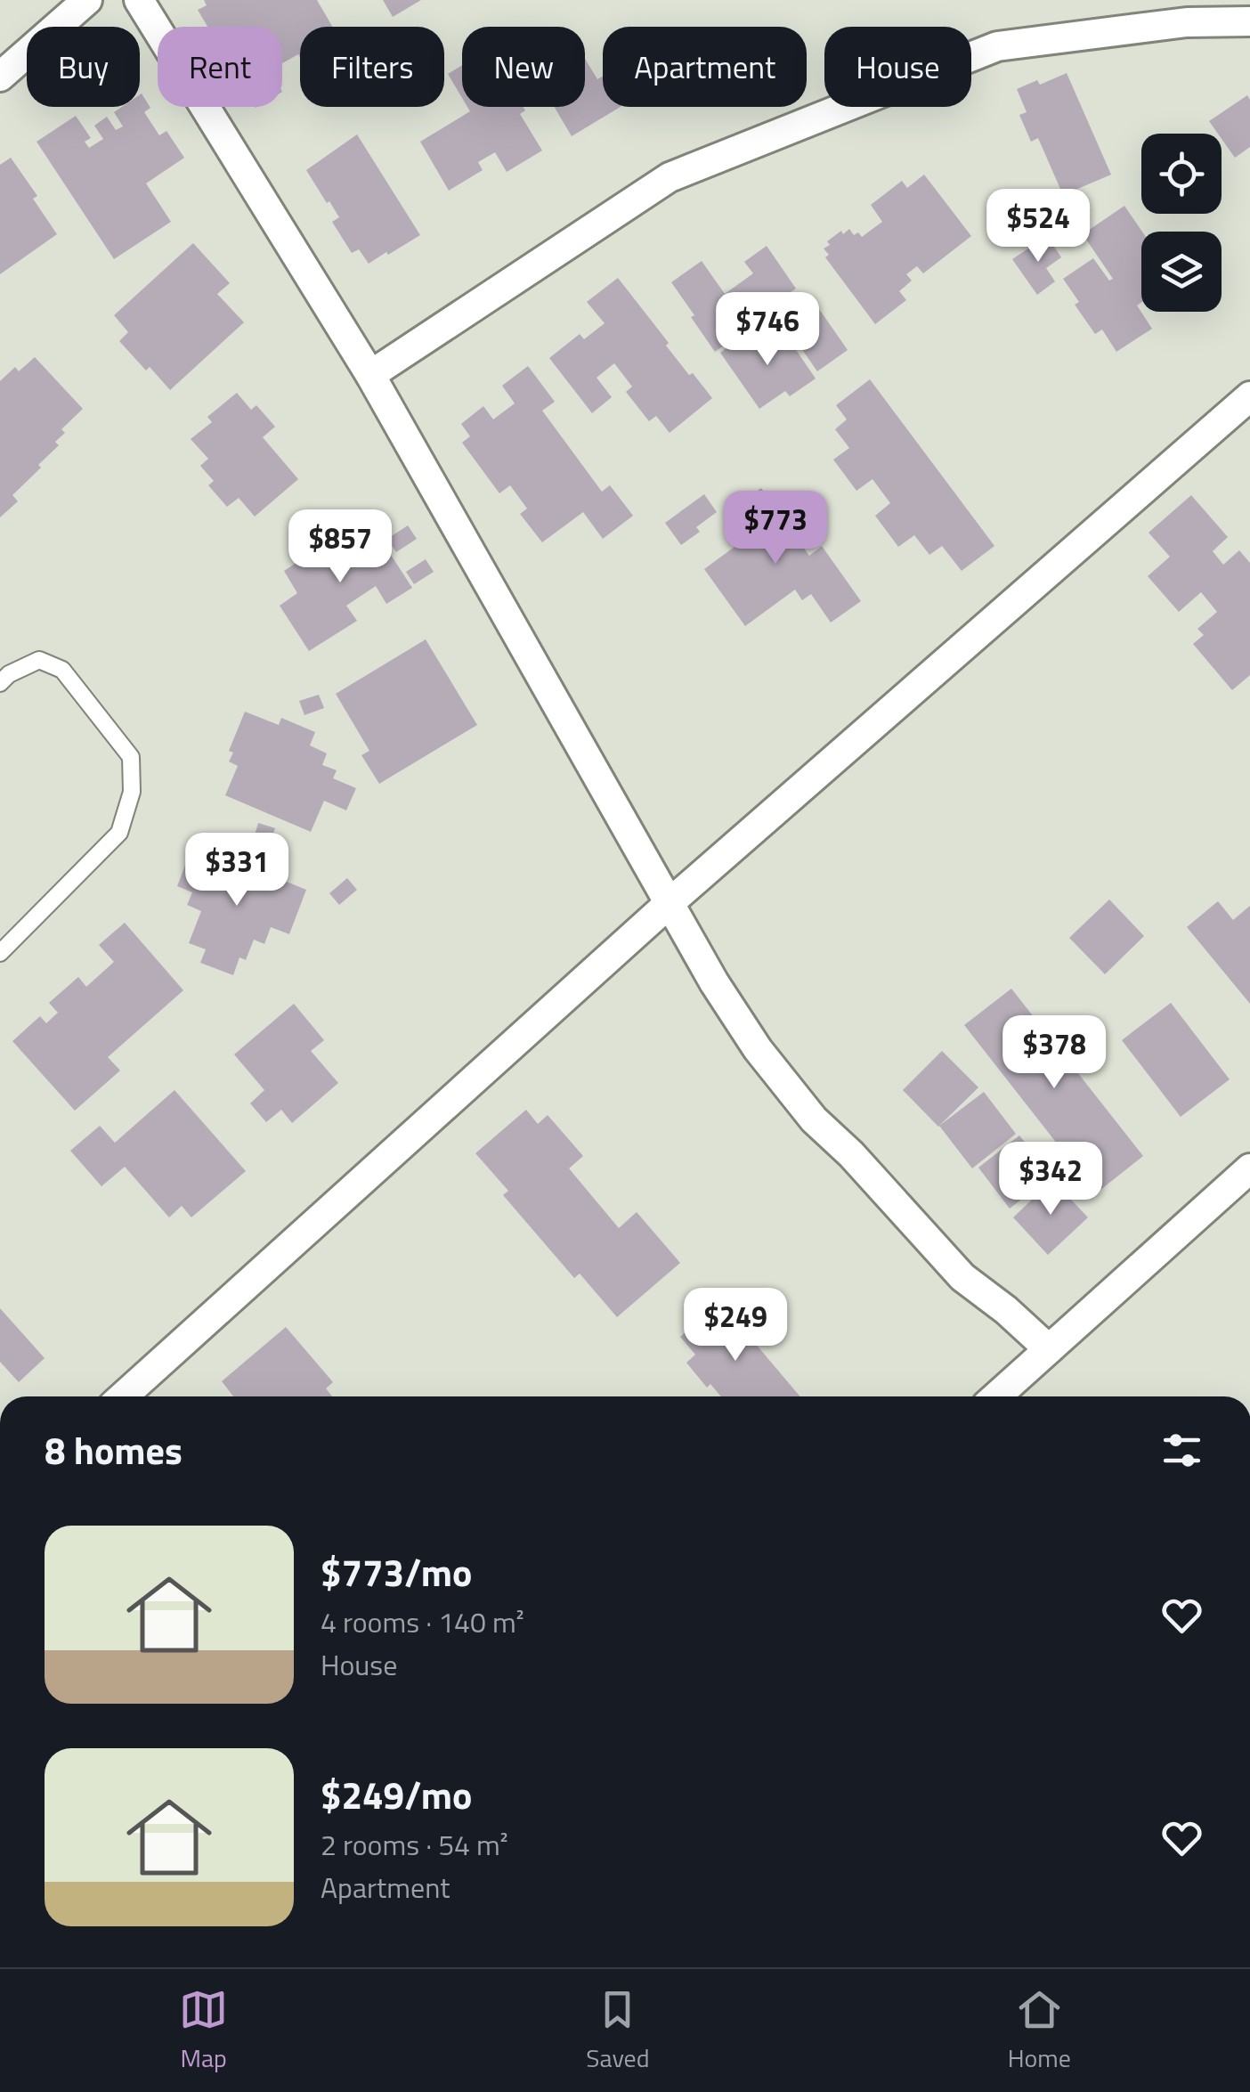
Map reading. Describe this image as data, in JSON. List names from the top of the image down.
{
  "page": {
    "chip": [
      "Buy",
      "Rent",
      "Filters",
      "New",
      "Apartment",
      "House"
    ],
    "price": [
      "$524",
      "$746",
      "$773",
      "$857",
      "$331",
      "$378",
      "$342",
      "$249"
    ],
    "heading": "8 homes",
    "list": [
      {
        "name": "$773/mo",
        "note": "4 rooms · 140 m² · House"
      },
      {
        "name": "$249/mo",
        "note": "2 rooms · 54 m² · Apartment"
      }
    ],
    "tabs": ["Map", "Saved", "Home"]
  }
}
